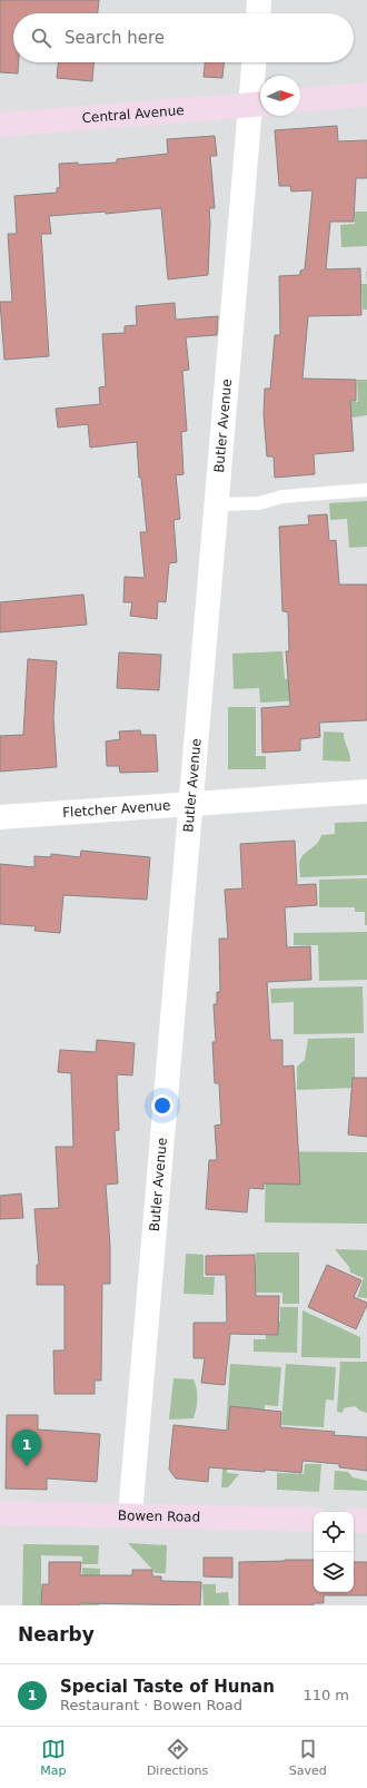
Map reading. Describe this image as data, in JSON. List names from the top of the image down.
{
  "streets": {
    "street": [
      "Central Avenue",
      "Butler Avenue",
      "Fletcher Avenue",
      "Bowen Road"
    ]
  },
  "crossings": [
    ["Central Avenue", "Butler Avenue"],
    ["Butler Avenue", "Fletcher Avenue"],
    ["Butler Avenue", "Bowen Road"]
  ],
  "north": "right",
  "page": {
    "search": "Search here",
    "pins": "1",
    "heading": "Nearby",
    "list": [
      {
        "mark": "1",
        "name": "Special Taste of Hunan",
        "note": "Restaurant · Bowen Road",
        "value": "110 m"
      }
    ],
    "nav": ["Map", "Directions", "Saved"]
  }
}
